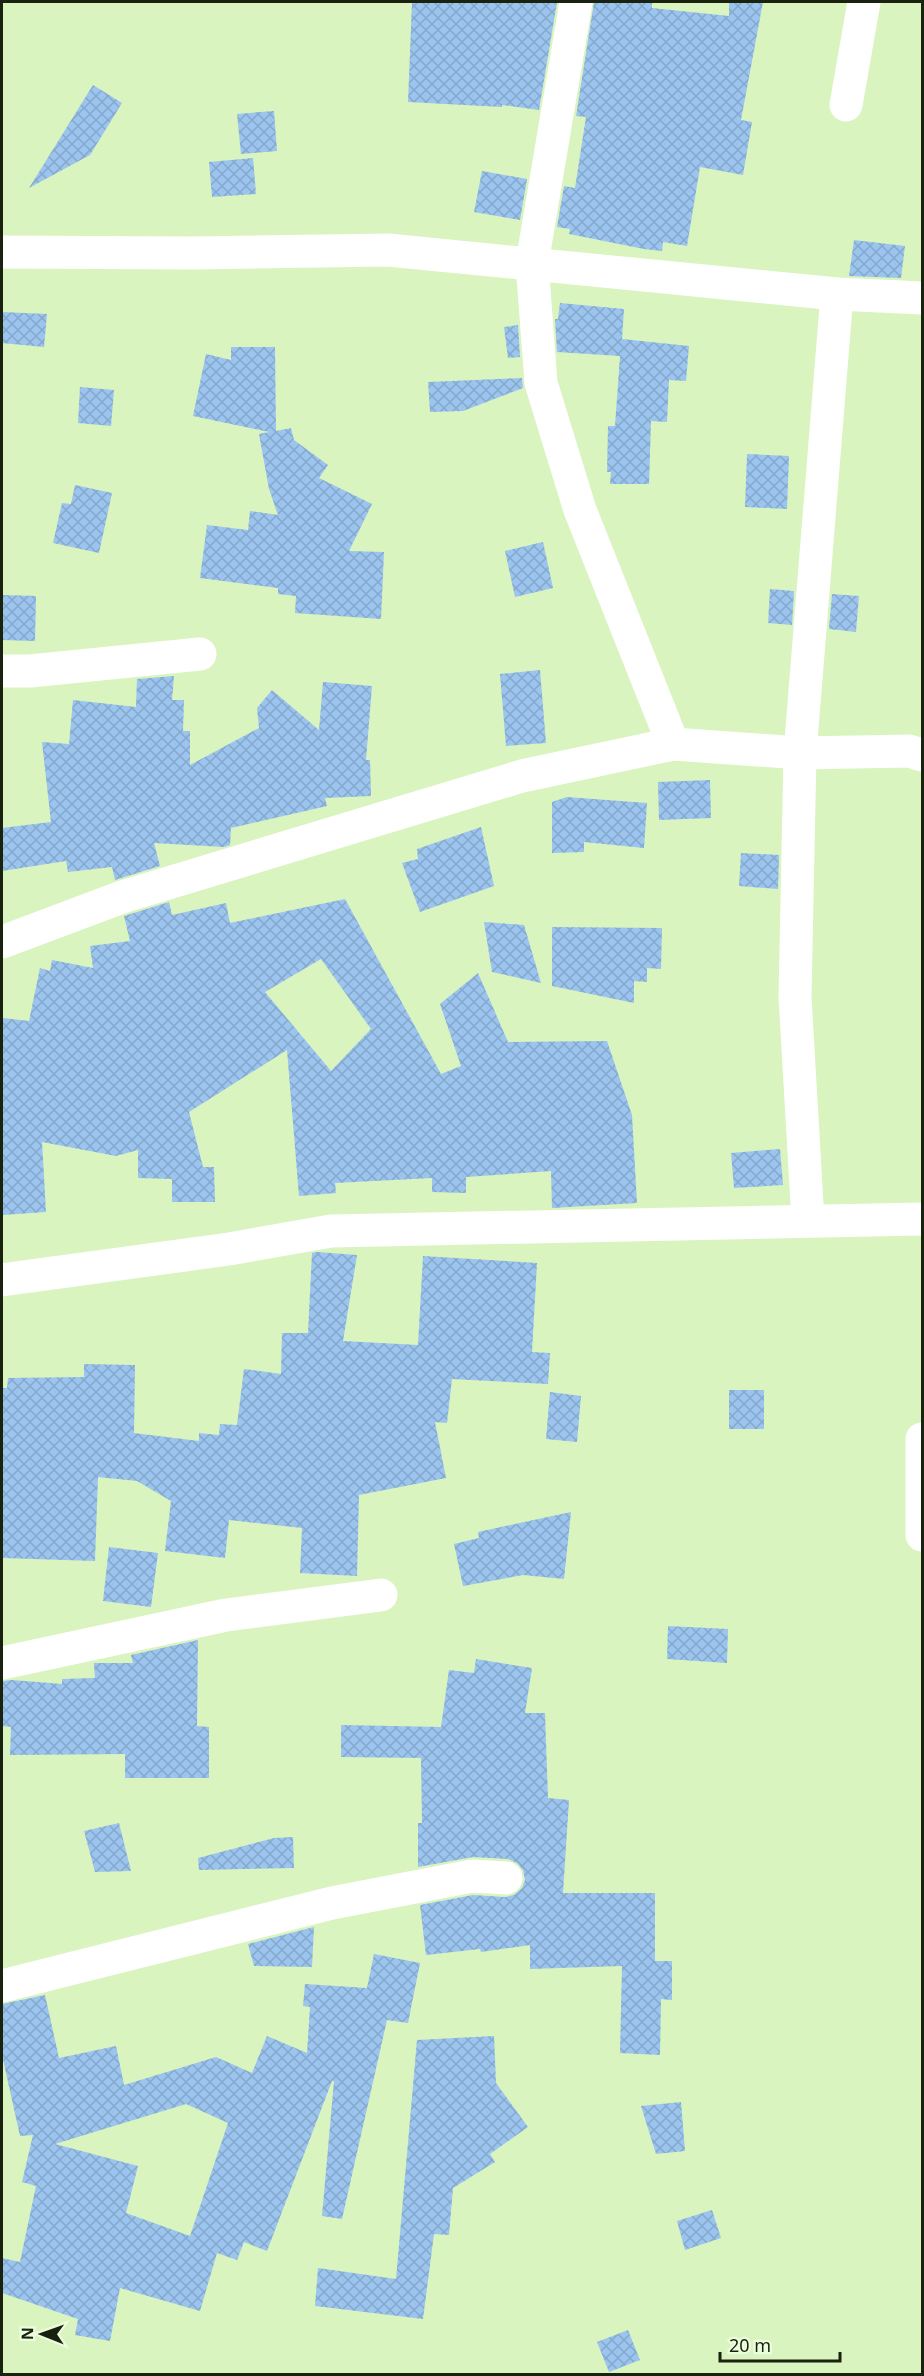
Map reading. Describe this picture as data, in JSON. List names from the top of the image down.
{
  "scale_bar": "20 m",
  "north": "left"
}
